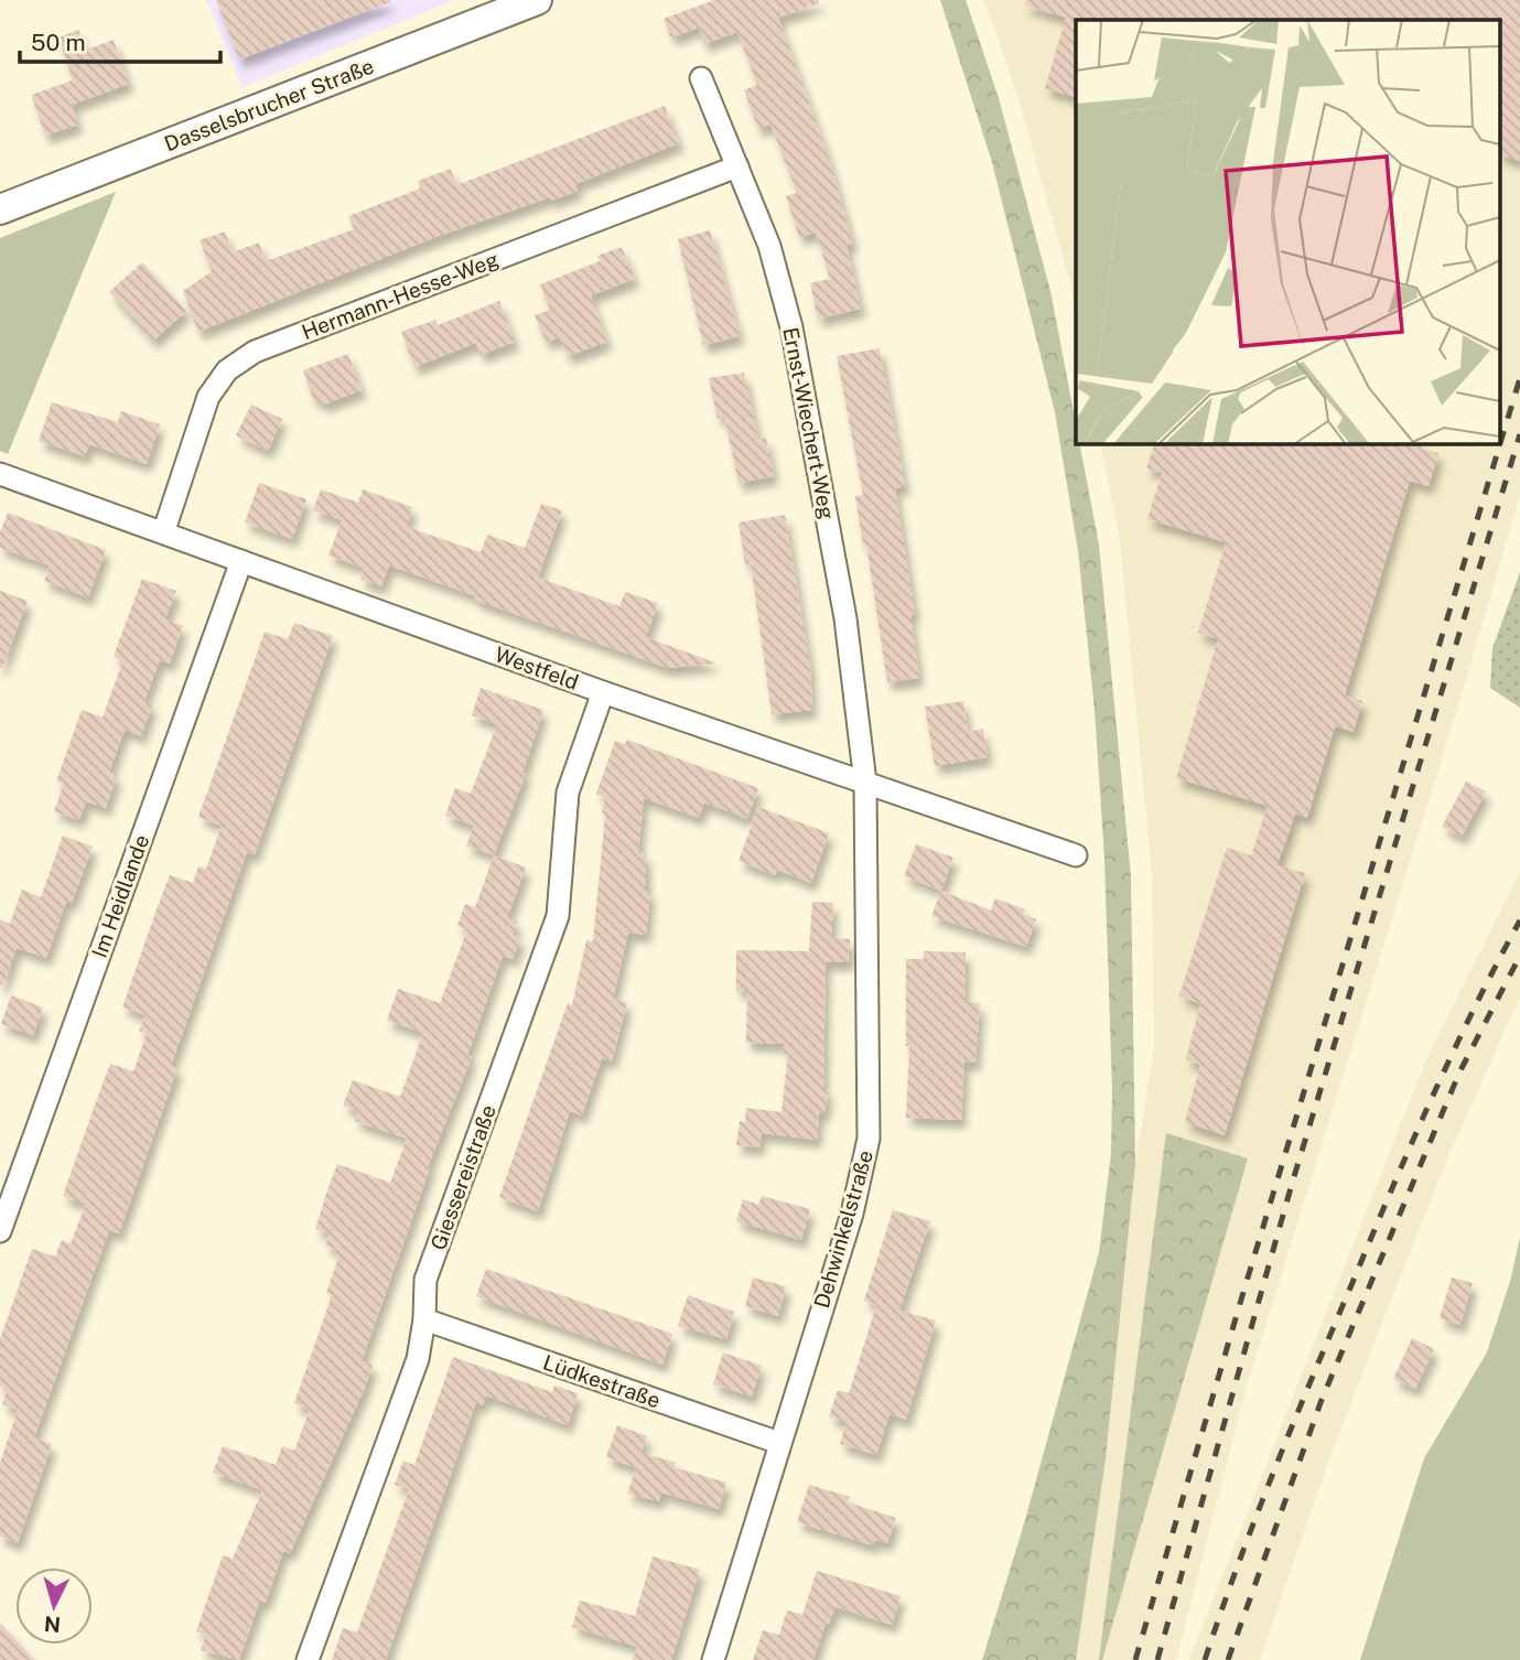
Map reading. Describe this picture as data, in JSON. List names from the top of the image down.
{
  "streets": {
    "street": [
      "Dasselsbrucher Straße",
      "Hermann-Hesse-Weg",
      "Ernst-Wiechert-Weg",
      "Westfeld",
      "Im Heidlande",
      "Giessereistraße",
      "Dehwinkelstraße",
      "Lüdkestraße"
    ]
  },
  "crossings": [
    ["Hermann-Hesse-Weg", "Ernst-Wiechert-Weg"],
    ["Hermann-Hesse-Weg", "Westfeld"],
    ["Ernst-Wiechert-Weg", "Westfeld"],
    ["Ernst-Wiechert-Weg", "Dehwinkelstraße"],
    ["Westfeld", "Im Heidlande"],
    ["Westfeld", "Giessereistraße"],
    ["Westfeld", "Dehwinkelstraße"],
    ["Giessereistraße", "Lüdkestraße"],
    ["Dehwinkelstraße", "Lüdkestraße"]
  ],
  "scale_bar": "50 m",
  "north": "bottom"
}
